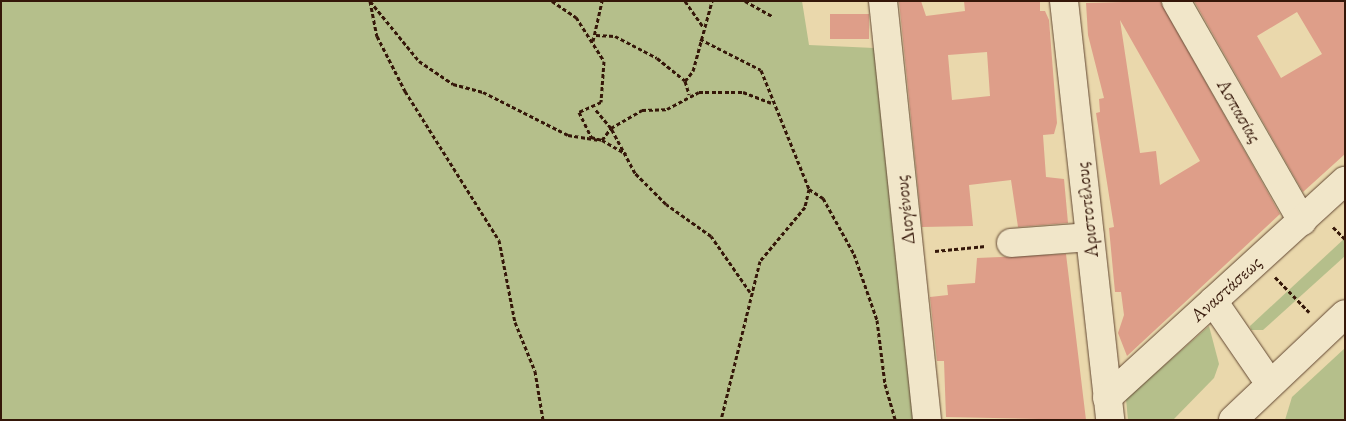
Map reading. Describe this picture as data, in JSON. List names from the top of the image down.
{
  "streets": {
    "street": [
      "Ασπασίας",
      "Διογένους",
      "Αριστοτέλους",
      "Αναστάσεως"
    ]
  },
  "crossings": [
    ["Ασπασίας", "Αναστάσεως"],
    ["Αριστοτέλους", "Αναστάσεως"]
  ]
}
